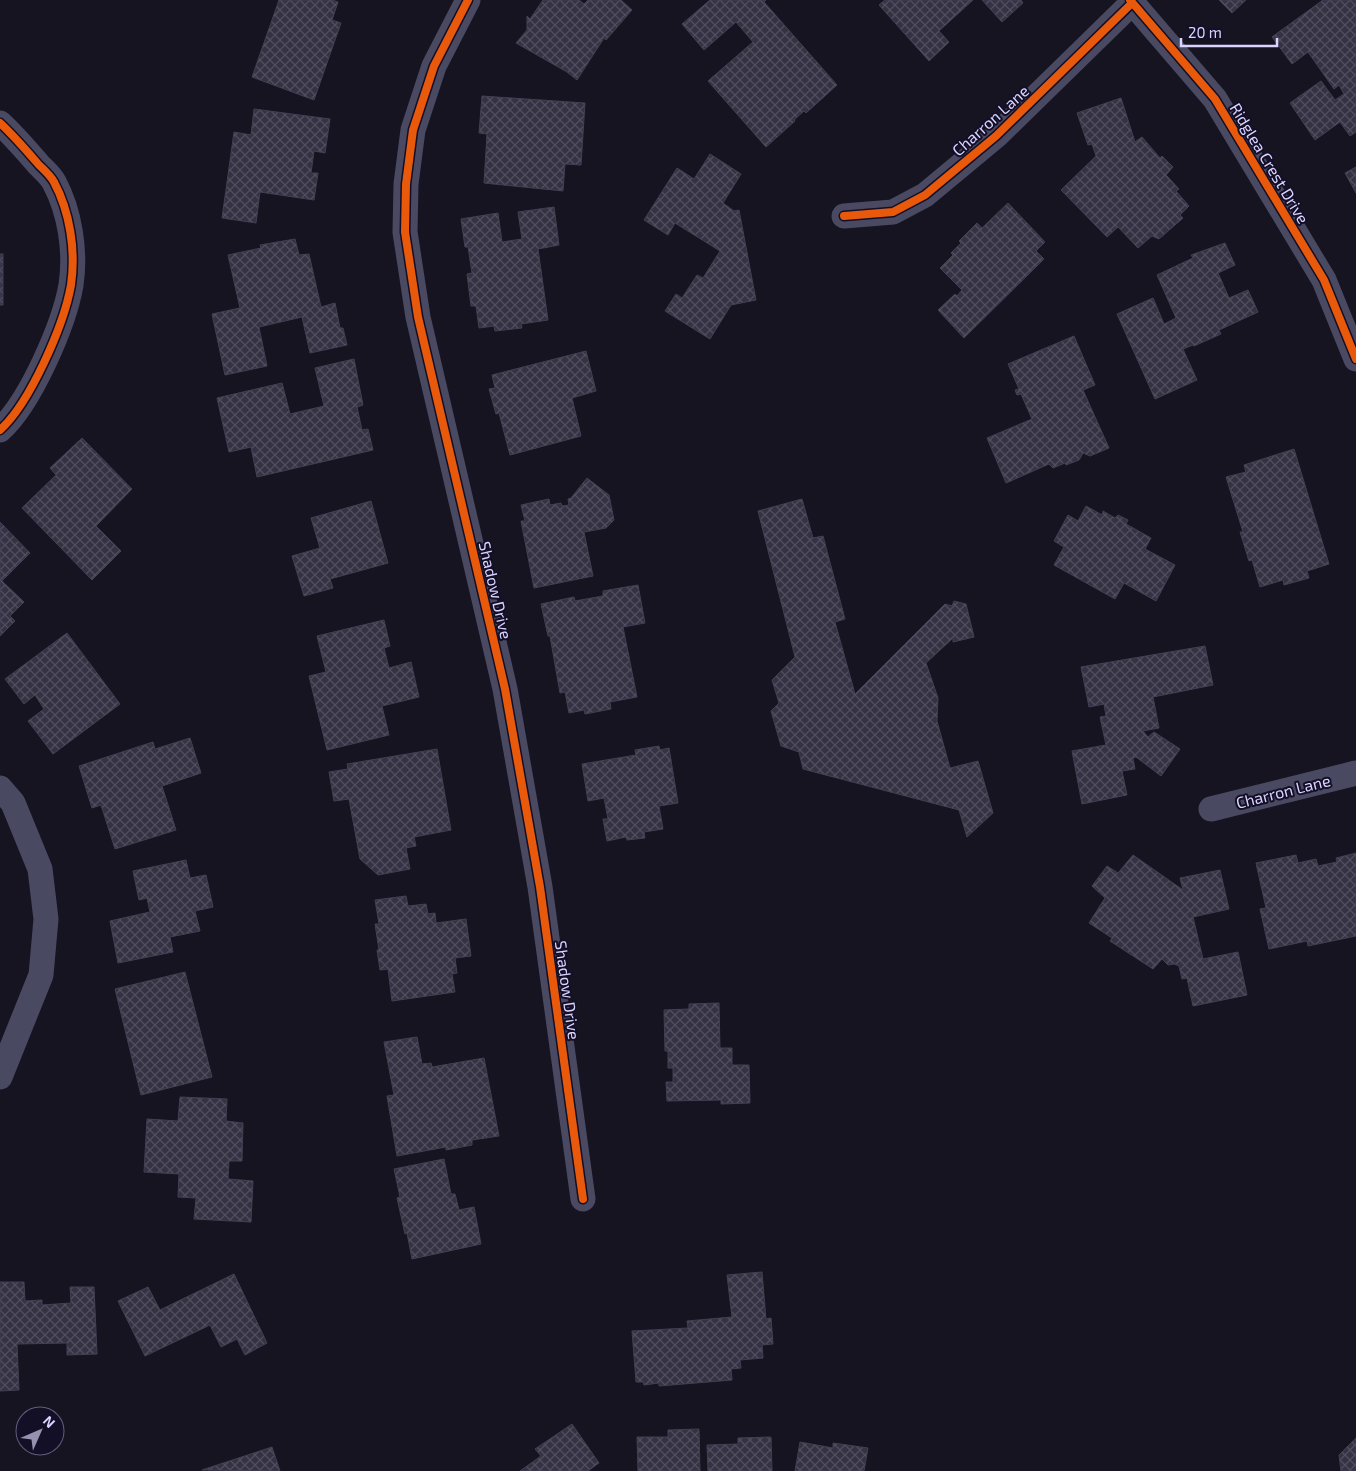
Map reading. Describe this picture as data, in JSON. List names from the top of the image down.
{
  "streets": {
    "street": ["Charron Lane", "Ridglea Crest Drive", "Shadow Drive"]
  },
  "crossings": [
    ["Charron Lane", "Ridglea Crest Drive"]
  ],
  "scale_bar": "20 m",
  "north": "top right"
}
